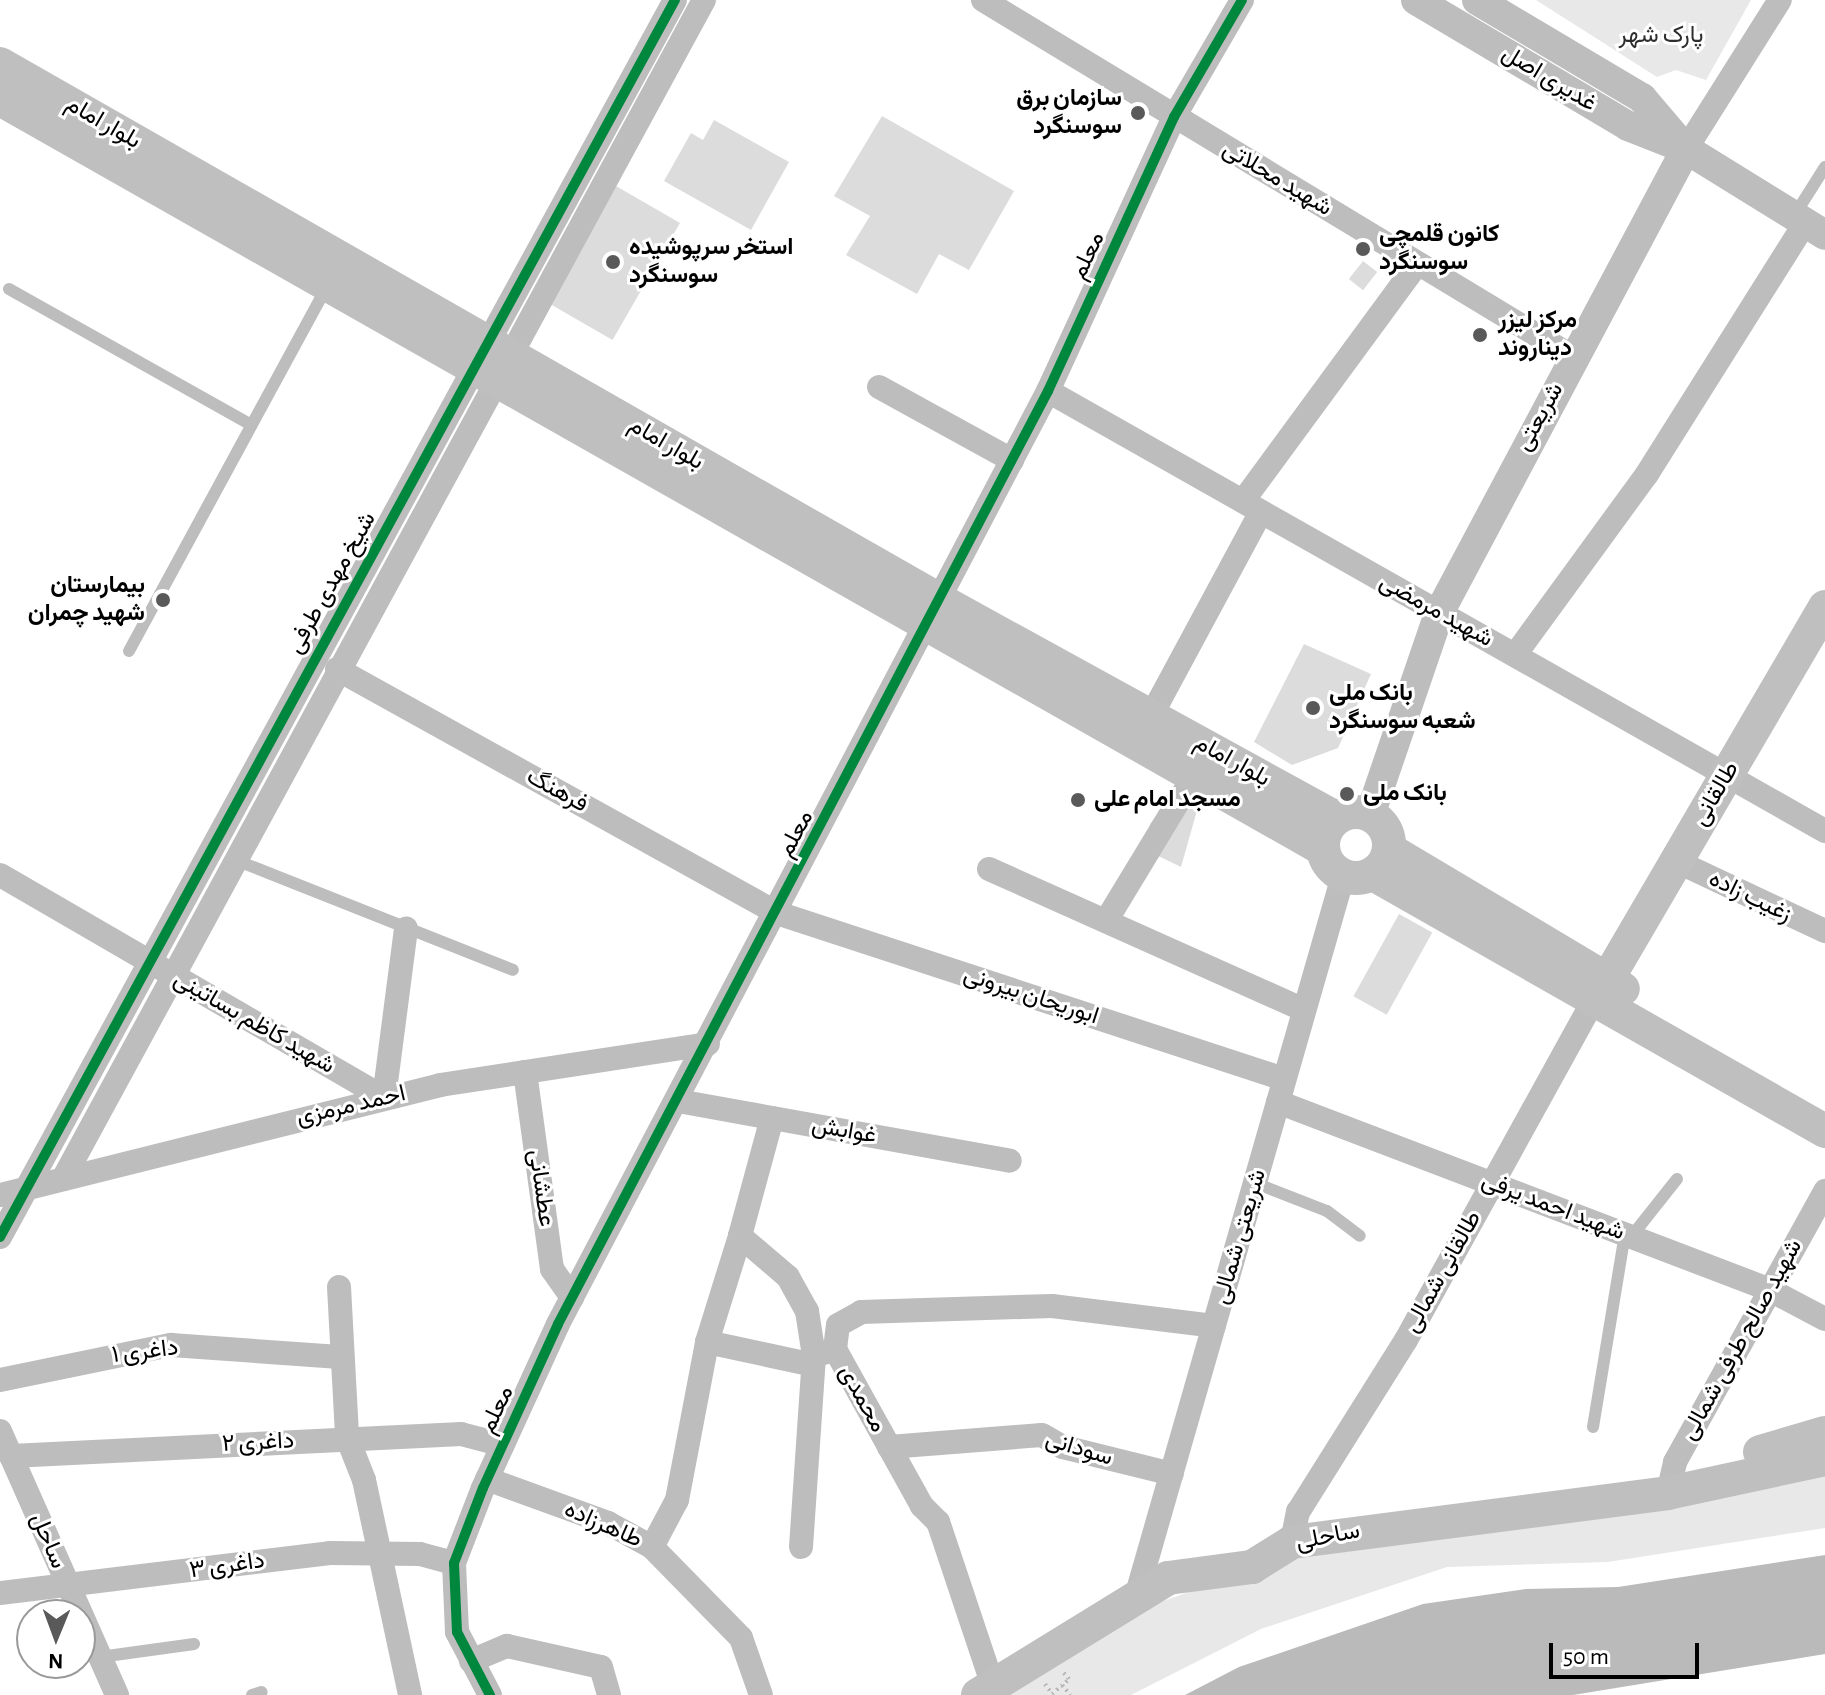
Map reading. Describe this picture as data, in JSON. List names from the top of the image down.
{
  "streets": {
    "main road": ["بلوار امام", "طالقانی", "ساحلی"],
    "street": [
      "غدیری اصل",
      "شهید محلاتی",
      "معلم",
      "شریعتی",
      "شیخ مهدی طرفی",
      "شهید مرمضی",
      "فرهنگ",
      "زغیب زاده",
      "ابوریحان بیرونی",
      "شهید کاظم بساتینی",
      "احمد مرمزی",
      "غوابش",
      "عطشانی",
      "شهید احمد یرفی",
      "شریعتی شمالی",
      "طالقانی شمالی",
      "شهید صالح طرفی شمالی",
      "داغری ۱",
      "محمدی",
      "داغری ۲",
      "سودانی",
      "طاهرزاده",
      "ساحل",
      "داغری ۳"
    ]
  },
  "crossings": [
    ["غدیری اصل", "شریعتی"],
    ["بلوار امام", "معلم"],
    ["بلوار امام", "شیخ مهدی طرفی"],
    ["شهید محلاتی", "معلم"],
    ["شهید محلاتی", "شریعتی"],
    ["معلم", "شهید مرمضی"],
    ["معلم", "فرهنگ"],
    ["معلم", "ابوریحان بیرونی"],
    ["معلم", "احمد مرمزی"],
    ["معلم", "غوابش"],
    ["معلم", "عطشانی"],
    ["معلم", "داغری ۲"],
    ["معلم", "طاهرزاده"],
    ["معلم", "داغری ۳"],
    ["شریعتی", "شهید مرمضی"],
    ["شیخ مهدی طرفی", "فرهنگ"],
    ["شیخ مهدی طرفی", "شهید کاظم بساتینی"],
    ["شیخ مهدی طرفی", "احمد مرمزی"],
    ["شهید مرمضی", "طالقانی"],
    ["فرهنگ", "ابوریحان بیرونی"],
    ["طالقانی", "زغیب زاده"],
    ["طالقانی", "طالقانی شمالی"],
    ["ابوریحان بیرونی", "شهید احمد یرفی"],
    ["ابوریحان بیرونی", "شریعتی شمالی"],
    ["شهید کاظم بساتینی", "احمد مرمزی"],
    ["احمد مرمزی", "عطشانی"],
    ["غوابش", "طاهرزاده"],
    ["شهید احمد یرفی", "شریعتی شمالی"],
    ["شهید احمد یرفی", "طالقانی شمالی"],
    ["شهید احمد یرفی", "شهید صالح طرفی شمالی"],
    ["شریعتی شمالی", "محمدی"],
    ["شریعتی شمالی", "سودانی"],
    ["شریعتی شمالی", "ساحلی"],
    ["طالقانی شمالی", "ساحلی"],
    ["شهید صالح طرفی شمالی", "ساحلی"],
    ["محمدی", "سودانی"],
    ["محمدی", "ساحلی"],
    ["داغری ۲", "ساحل"],
    ["ساحل", "داغری ۳"]
  ],
  "parks": ["پارک شهر"],
  "places": [
    "سازمان برق سوسنگرد",
    "کانون قلمچی سوسنگرد",
    "استخر سرپوشیده سوسنگرد",
    "مرکز لیزر دیناروند",
    "بیمارستان شهید چمران",
    "بانک ملی شعبه سوسنگرد",
    "بانک ملی",
    "مسجد امام علی"
  ],
  "scale_bar": "50 m",
  "north": "bottom"
}
